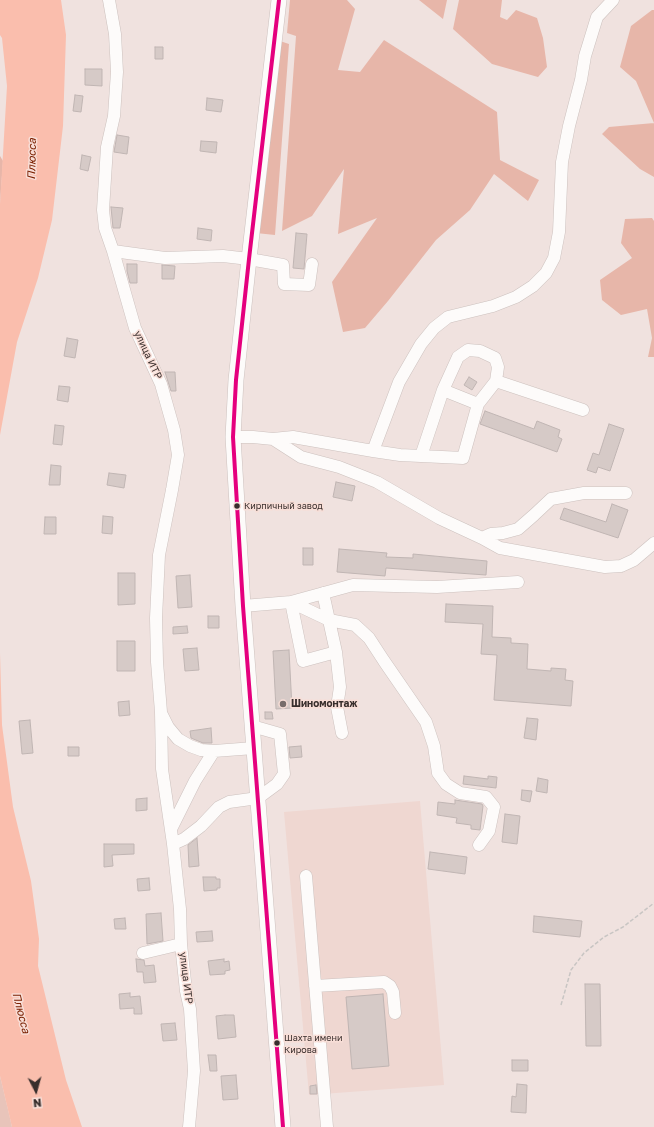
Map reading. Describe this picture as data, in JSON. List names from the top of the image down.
{
  "streets": {
    "street": ["улица ИТР"]
  },
  "water": ["Плюсса"],
  "places": ["Кирпичный завод", "Шиномонтаж", "Шахта имени Кирова"],
  "north": "bottom"
}
